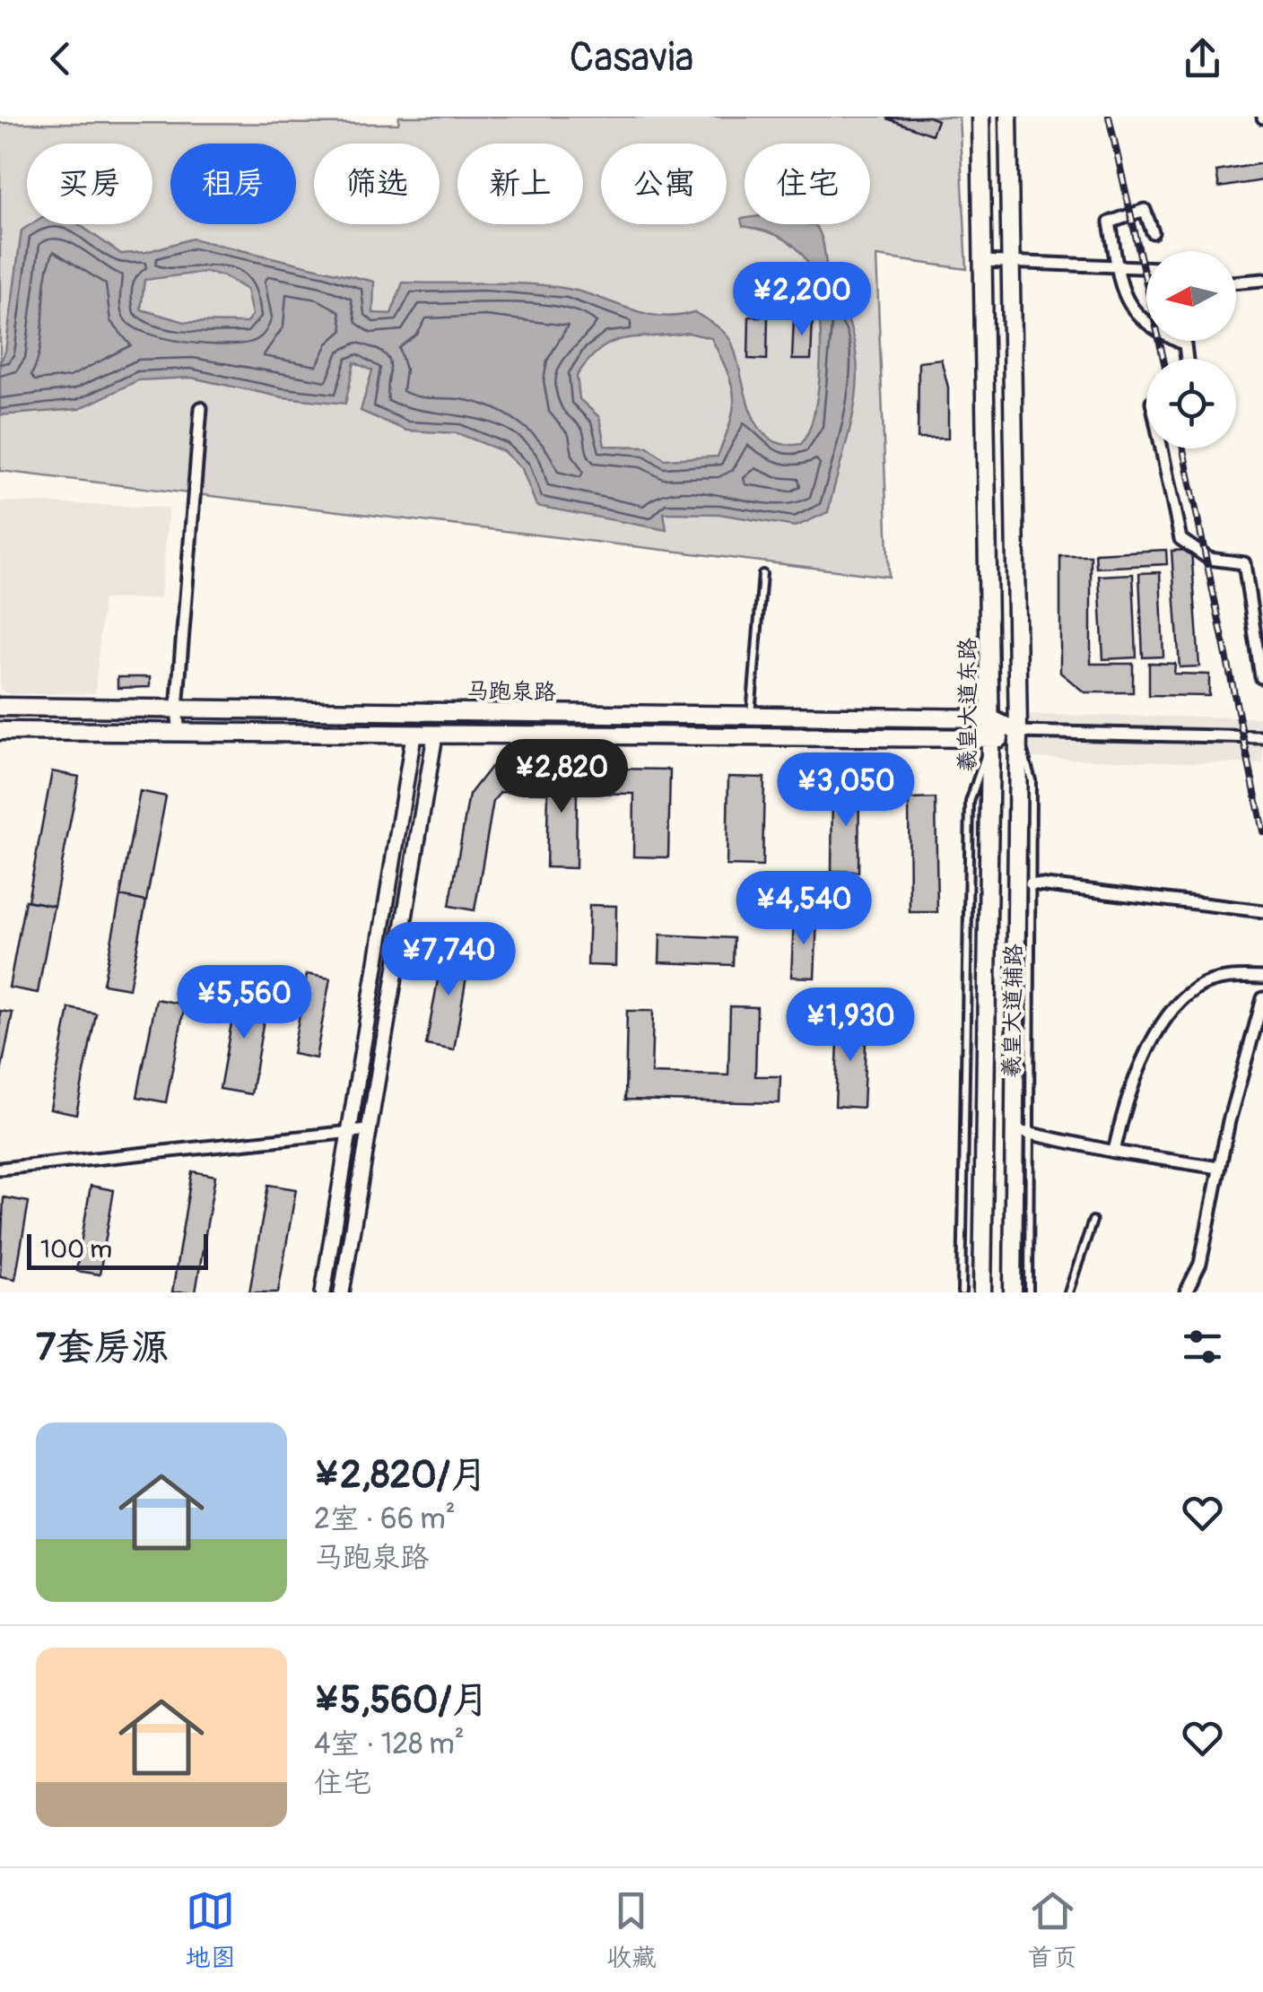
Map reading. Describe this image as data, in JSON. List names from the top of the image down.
{
  "streets": {
    "main road": ["马跑泉路", "羲皇大道东路"],
    "lane": ["羲皇大道辅路"]
  },
  "crossings": [
    ["马跑泉路", "羲皇大道东路"],
    ["马跑泉路", "羲皇大道辅路"],
    ["羲皇大道东路", "羲皇大道辅路"]
  ],
  "scale_bar": "100 m",
  "north": "left",
  "page": {
    "header": "Casavia",
    "chip": [
      "买房",
      "租房",
      "筛选",
      "新上",
      "公寓",
      "住宅"
    ],
    "price": [
      "¥2,200",
      "¥2,820",
      "¥3,050",
      "¥4,540",
      "¥7,740",
      "¥5,560",
      "¥1,930"
    ],
    "scale": "100 m",
    "heading": "7套房源",
    "list": [
      {
        "name": "¥2,820/月",
        "note": "2室 · 66 m² · 马跑泉路"
      },
      {
        "name": "¥5,560/月",
        "note": "4室 · 128 m² · 住宅"
      }
    ],
    "tabs": ["地图", "收藏", "首页"]
  }
}
